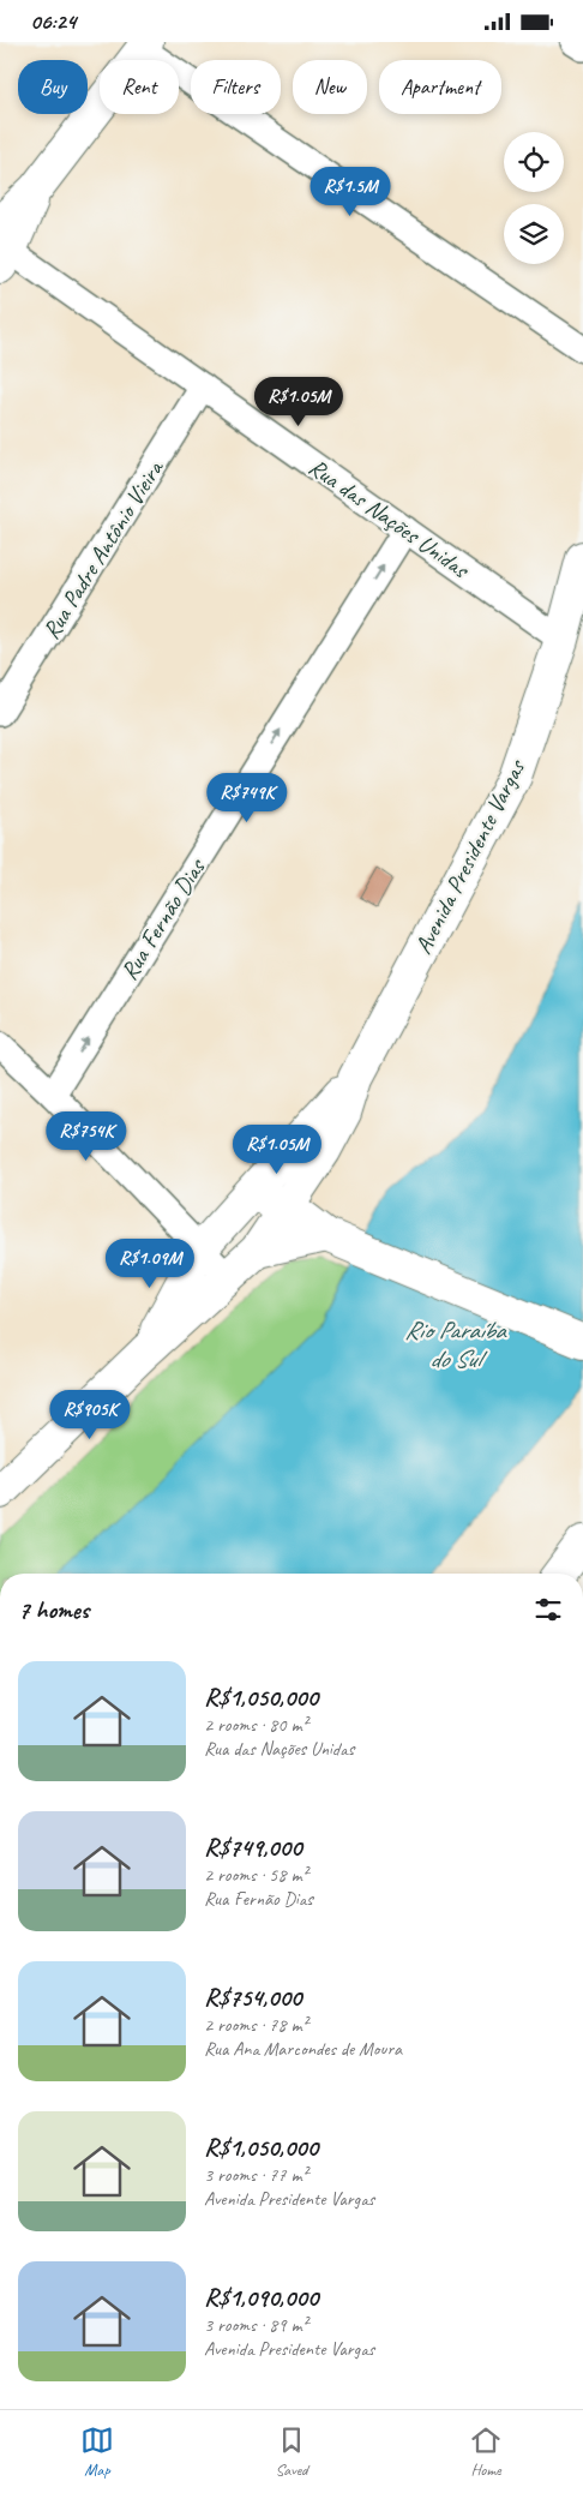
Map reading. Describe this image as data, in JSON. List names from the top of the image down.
{
  "streets": {
    "street": [
      "Rua das Nações Unidas",
      "Rua Padre Antônio Vieira",
      "Avenida Presidente Vargas",
      "Rua Fernão Dias"
    ]
  },
  "crossings": [
    ["Rua das Nações Unidas", "Rua Padre Antônio Vieira"],
    ["Rua das Nações Unidas", "Avenida Presidente Vargas"],
    ["Rua das Nações Unidas", "Rua Fernão Dias"]
  ],
  "one_way": ["Rua Fernão Dias"],
  "water": ["Rio Paraíba do Sul"],
  "page": {
    "status": "06:24",
    "chip": [
      "Buy",
      "Rent",
      "Filters",
      "New",
      "Apartment"
    ],
    "price": [
      "R$1.5M",
      "R$1.05M",
      "R$749K",
      "R$754K",
      "R$1.05M",
      "R$1.09M",
      "R$905K"
    ],
    "heading": "7 homes",
    "list": [
      {
        "name": "R$1,050,000",
        "note": "2 rooms · 80 m² · Rua das Nações Unidas"
      },
      {
        "name": "R$749,000",
        "note": "2 rooms · 58 m² · Rua Fernão Dias"
      },
      {
        "name": "R$754,000",
        "note": "2 rooms · 78 m² · Rua Ana Marcondes de Moura"
      },
      {
        "name": "R$1,050,000",
        "note": "3 rooms · 77 m² · Avenida Presidente Vargas"
      },
      {
        "name": "R$1,090,000",
        "note": "3 rooms · 89 m² · Avenida Presidente Vargas"
      }
    ],
    "tabs": ["Map", "Saved", "Home"]
  }
}
